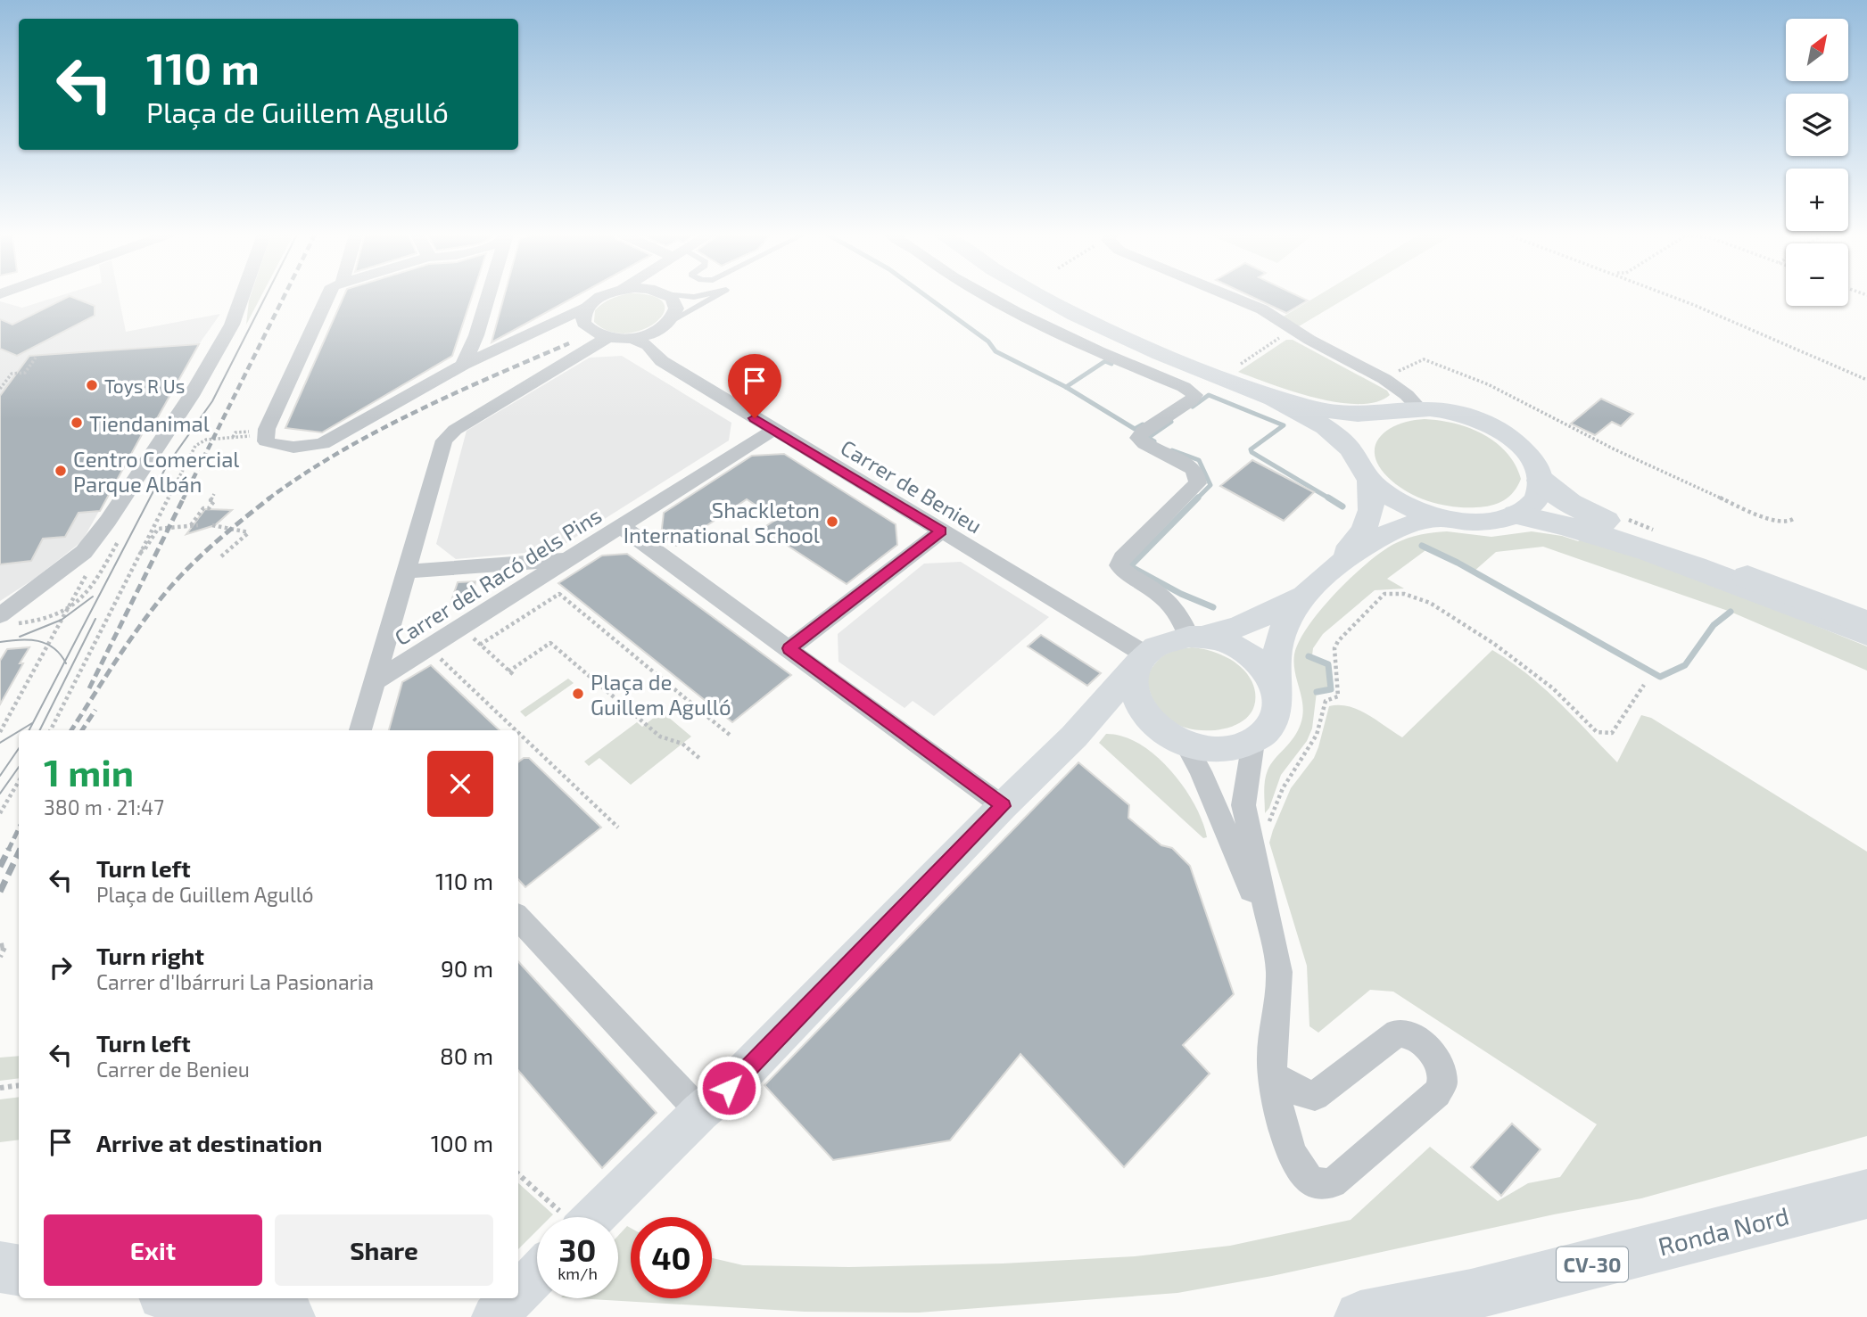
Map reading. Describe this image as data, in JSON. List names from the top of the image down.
{
  "streets": {
    "main road": ["Ronda Nord", "CV-30"],
    "street": ["Carrer de Benieu", "Carrer del Racó dels Pins"]
  },
  "crossings": [
    ["Carrer de Benieu", "Carrer del Racó dels Pins"]
  ],
  "places": [
    "Toys R Us",
    "Tiendanimal",
    "Centro Comercial Parque Albán",
    "Shackleton International School",
    "Plaça de Guillem Agulló"
  ],
  "north": "top right",
  "page": {
    "map_buttons": ["+", "−"],
    "turn": ["110 m", "Plaça de Guillem Agulló"],
    "heading": ["1 min", "380 m · 21:47"],
    "list": [
      {
        "name": "Turn left",
        "note": "Plaça de Guillem Agulló",
        "value": "110 m"
      },
      {
        "name": "Turn right",
        "note": "Carrer d'Ibárruri La Pasionaria",
        "value": "90 m"
      },
      {
        "name": "Turn left",
        "note": "Carrer de Benieu",
        "value": "80 m"
      },
      {
        "name": "Arrive at destination",
        "value": "100 m"
      }
    ],
    "buttons": ["Exit", "Share"],
    "speed": "30 km/h",
    "limit": "40"
  }
}
